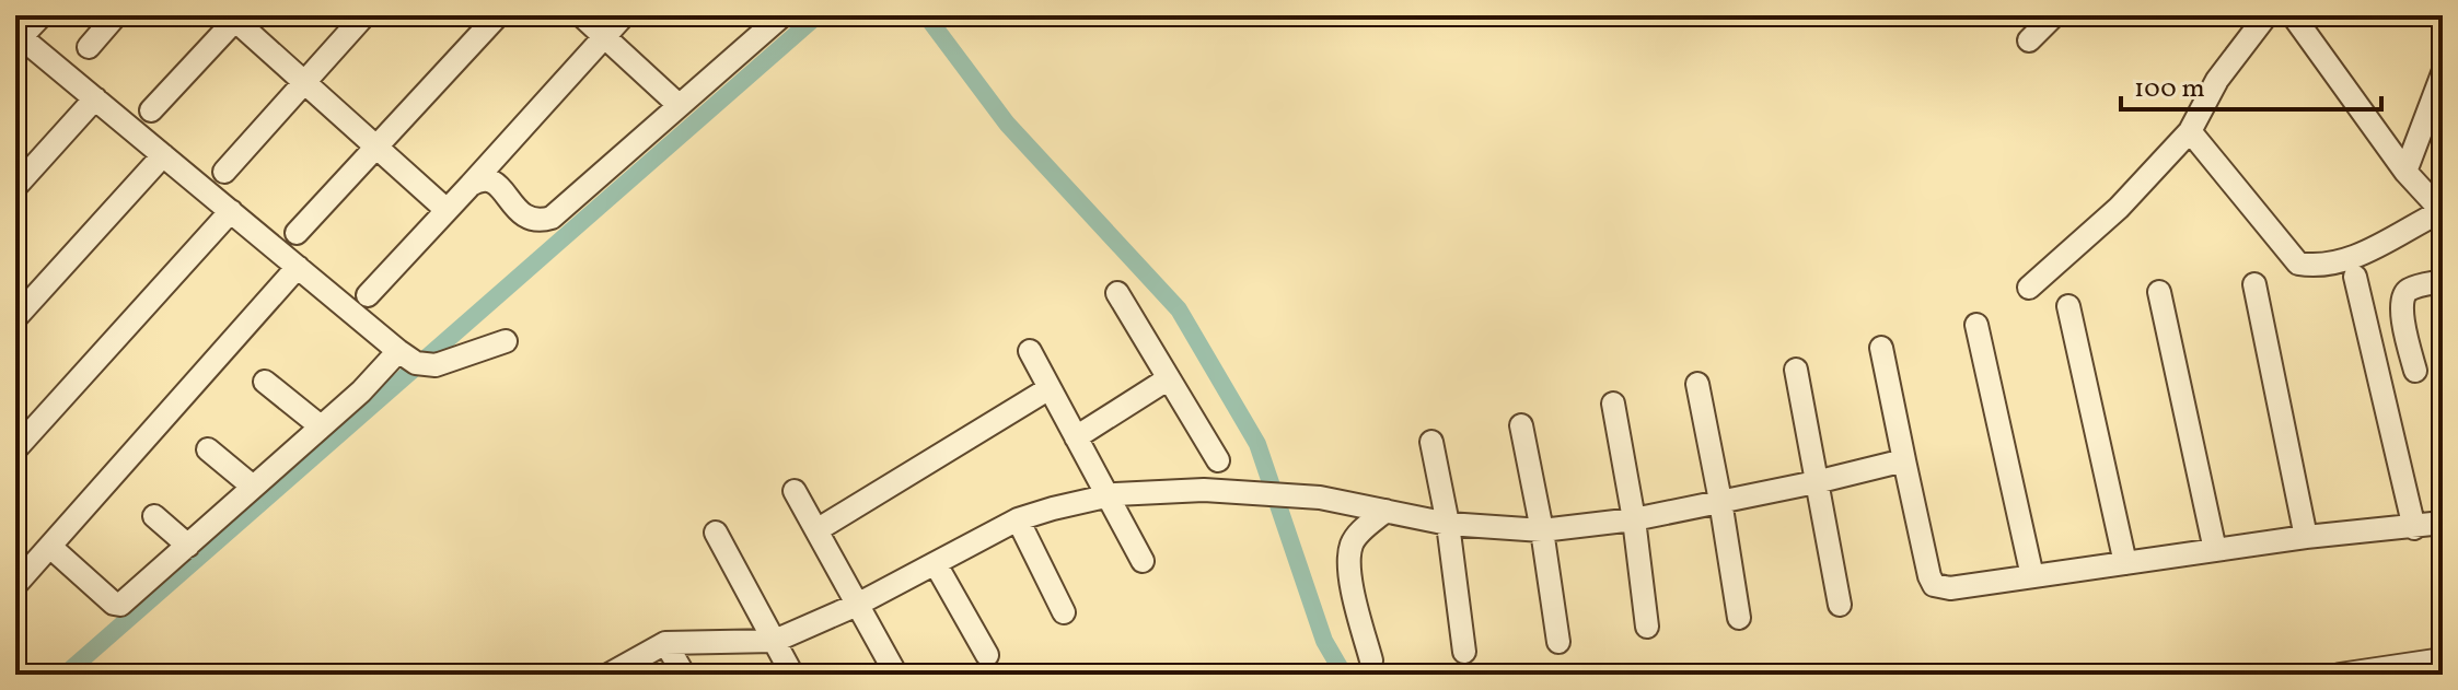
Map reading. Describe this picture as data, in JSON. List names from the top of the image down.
{
  "scale_bar": "100 m"
}
